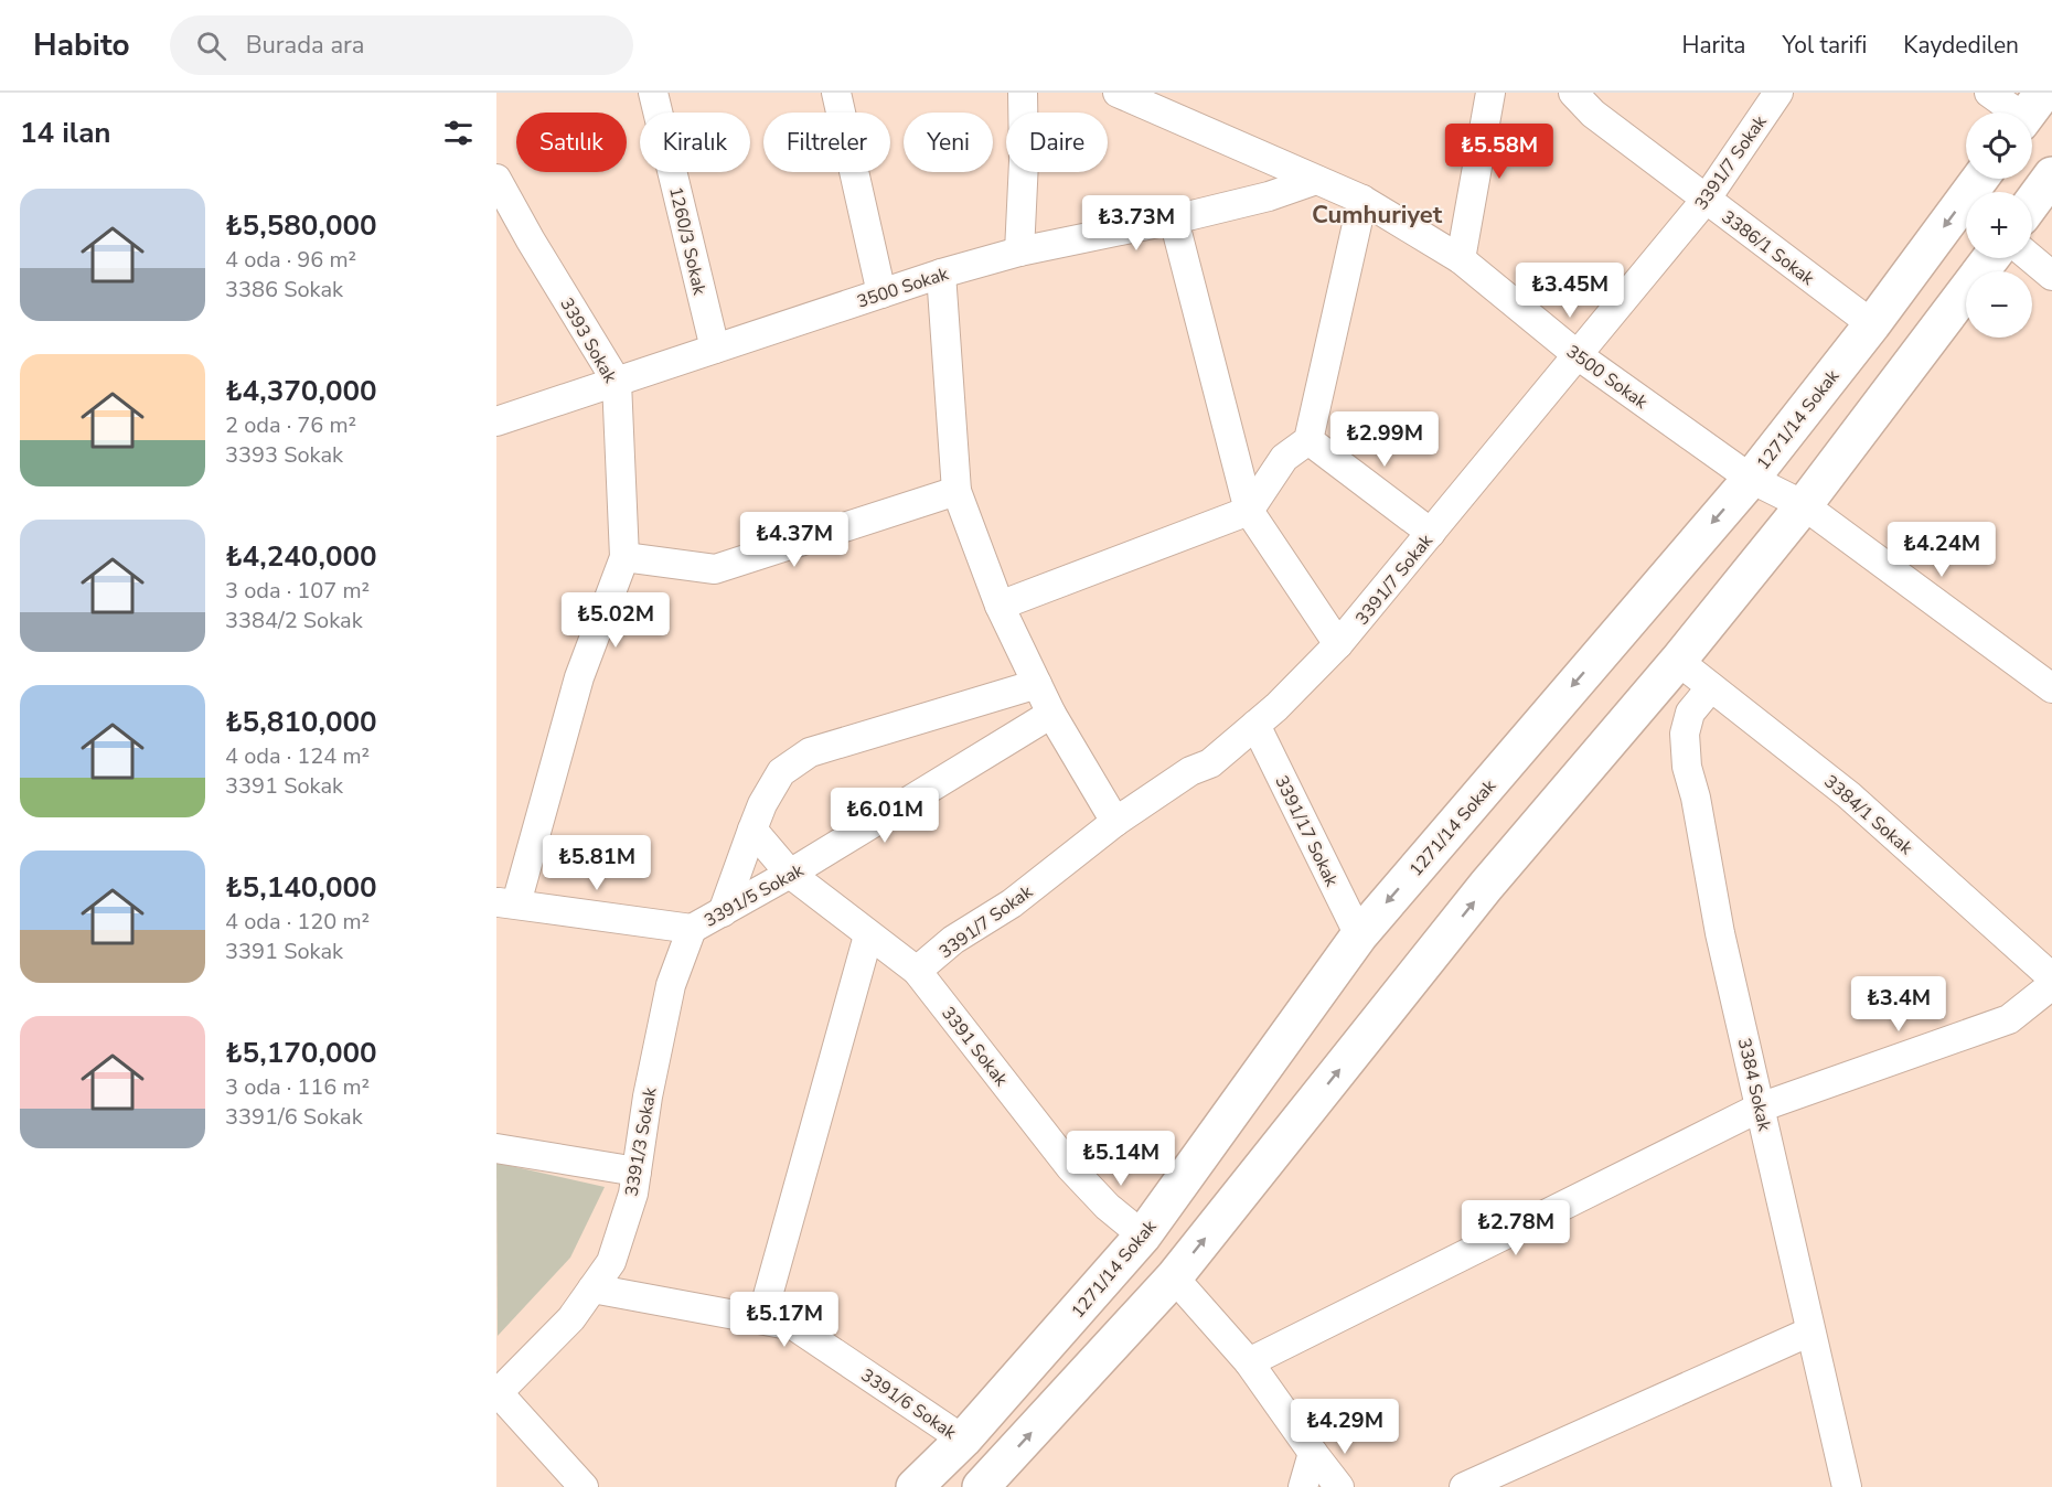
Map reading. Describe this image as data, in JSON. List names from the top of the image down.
{
  "streets": {
    "street": [
      "3391/7 Sokak",
      "1260/3 Sokak",
      "3386/1 Sokak",
      "3500 Sokak",
      "3393 Sokak",
      "1271/14 Sokak",
      "3384/1 Sokak",
      "3391/17 Sokak",
      "3391/5 Sokak",
      "3391 Sokak",
      "3384 Sokak",
      "3391/3 Sokak",
      "3391/6 Sokak"
    ]
  },
  "crossings": [
    ["3391/7 Sokak", "3386/1 Sokak"],
    ["3391/7 Sokak", "3500 Sokak"],
    ["3391/7 Sokak", "3391/17 Sokak"],
    ["3391/7 Sokak", "3391 Sokak"],
    ["1260/3 Sokak", "3500 Sokak"],
    ["3386/1 Sokak", "1271/14 Sokak"],
    ["3500 Sokak", "3393 Sokak"],
    ["3500 Sokak", "1271/14 Sokak"],
    ["1271/14 Sokak", "3391/17 Sokak"],
    ["1271/14 Sokak", "3391 Sokak"],
    ["1271/14 Sokak", "3391/6 Sokak"],
    ["3384/1 Sokak", "3384 Sokak"],
    ["3391/5 Sokak", "3391 Sokak"],
    ["3391/5 Sokak", "3391/3 Sokak"],
    ["3391/3 Sokak", "3391/6 Sokak"]
  ],
  "districts": ["Cumhuriyet"],
  "page": {
    "header": "Habito",
    "search": "Burada ara",
    "nav": ["Harita", "Yol tarifi", "Kaydedilen"],
    "heading": "14 ilan",
    "map_buttons": ["+", "−"],
    "chip": [
      "Satılık",
      "Kiralık",
      "Filtreler",
      "Yeni",
      "Daire"
    ],
    "price": [
      "₺5.58M",
      "₺3.73M",
      "₺3.45M",
      "₺2.99M",
      "₺4.37M",
      "₺4.24M",
      "₺5.02M",
      "₺6.01M",
      "₺5.81M",
      "₺3.4M",
      "₺5.14M",
      "₺2.78M",
      "₺5.17M",
      "₺4.29M"
    ],
    "list": [
      {
        "name": "₺5,580,000",
        "note": "4 oda · 96 m² · 3386 Sokak"
      },
      {
        "name": "₺4,370,000",
        "note": "2 oda · 76 m² · 3393 Sokak"
      },
      {
        "name": "₺4,240,000",
        "note": "3 oda · 107 m² · 3384/2 Sokak"
      },
      {
        "name": "₺5,810,000",
        "note": "4 oda · 124 m² · 3391 Sokak"
      },
      {
        "name": "₺5,140,000",
        "note": "4 oda · 120 m² · 3391 Sokak"
      },
      {
        "name": "₺5,170,000",
        "note": "3 oda · 116 m² · 3391/6 Sokak"
      }
    ]
  }
}
